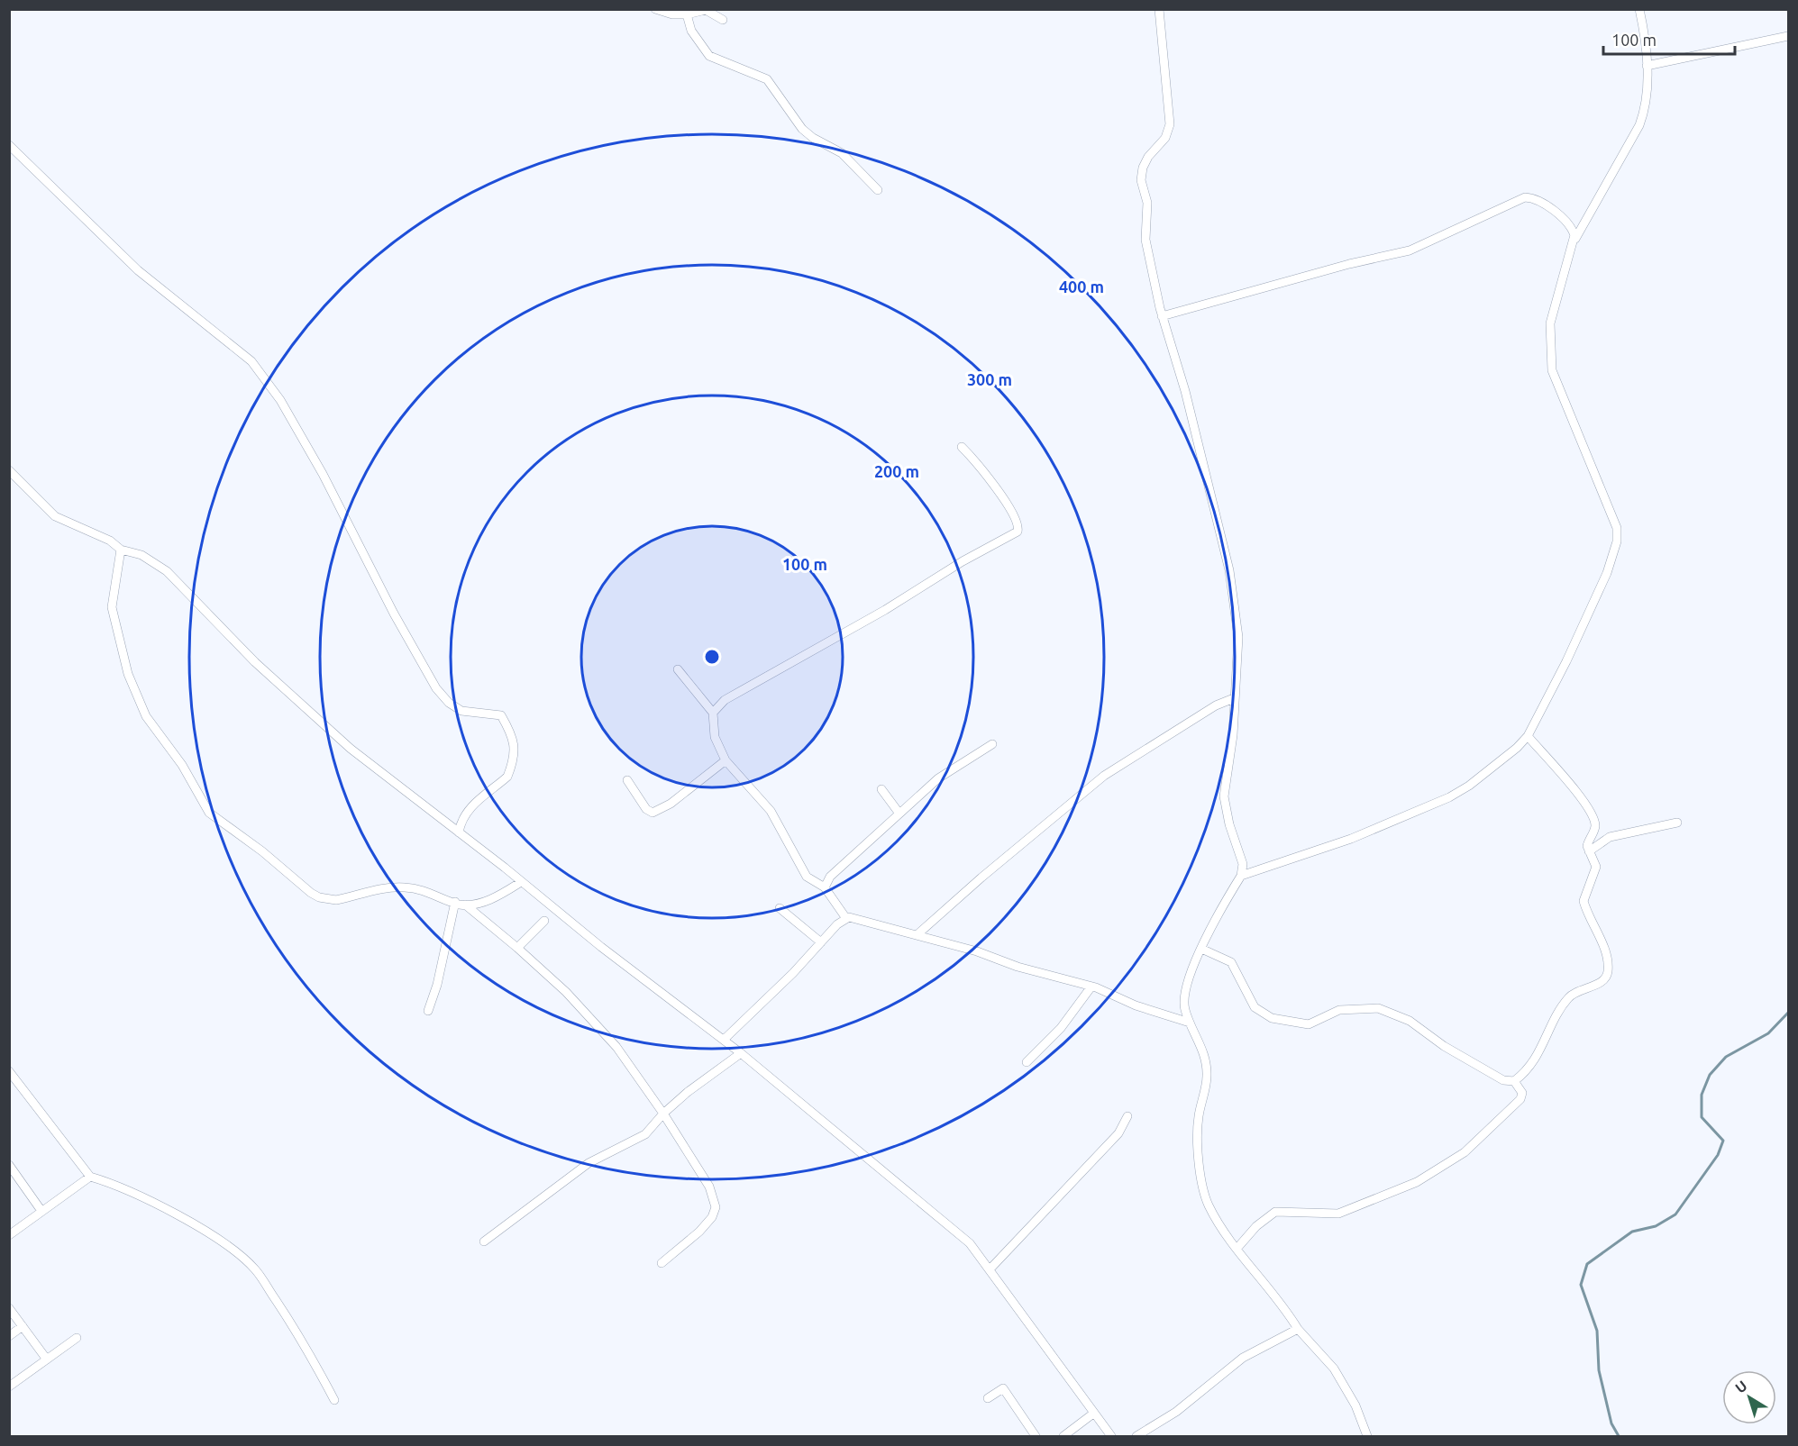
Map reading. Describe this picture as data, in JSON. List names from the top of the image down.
{
  "scale_bar": "100 m",
  "north": "top left",
  "rings": [
    "400 m",
    "300 m",
    "200 m",
    "100 m"
  ]
}
